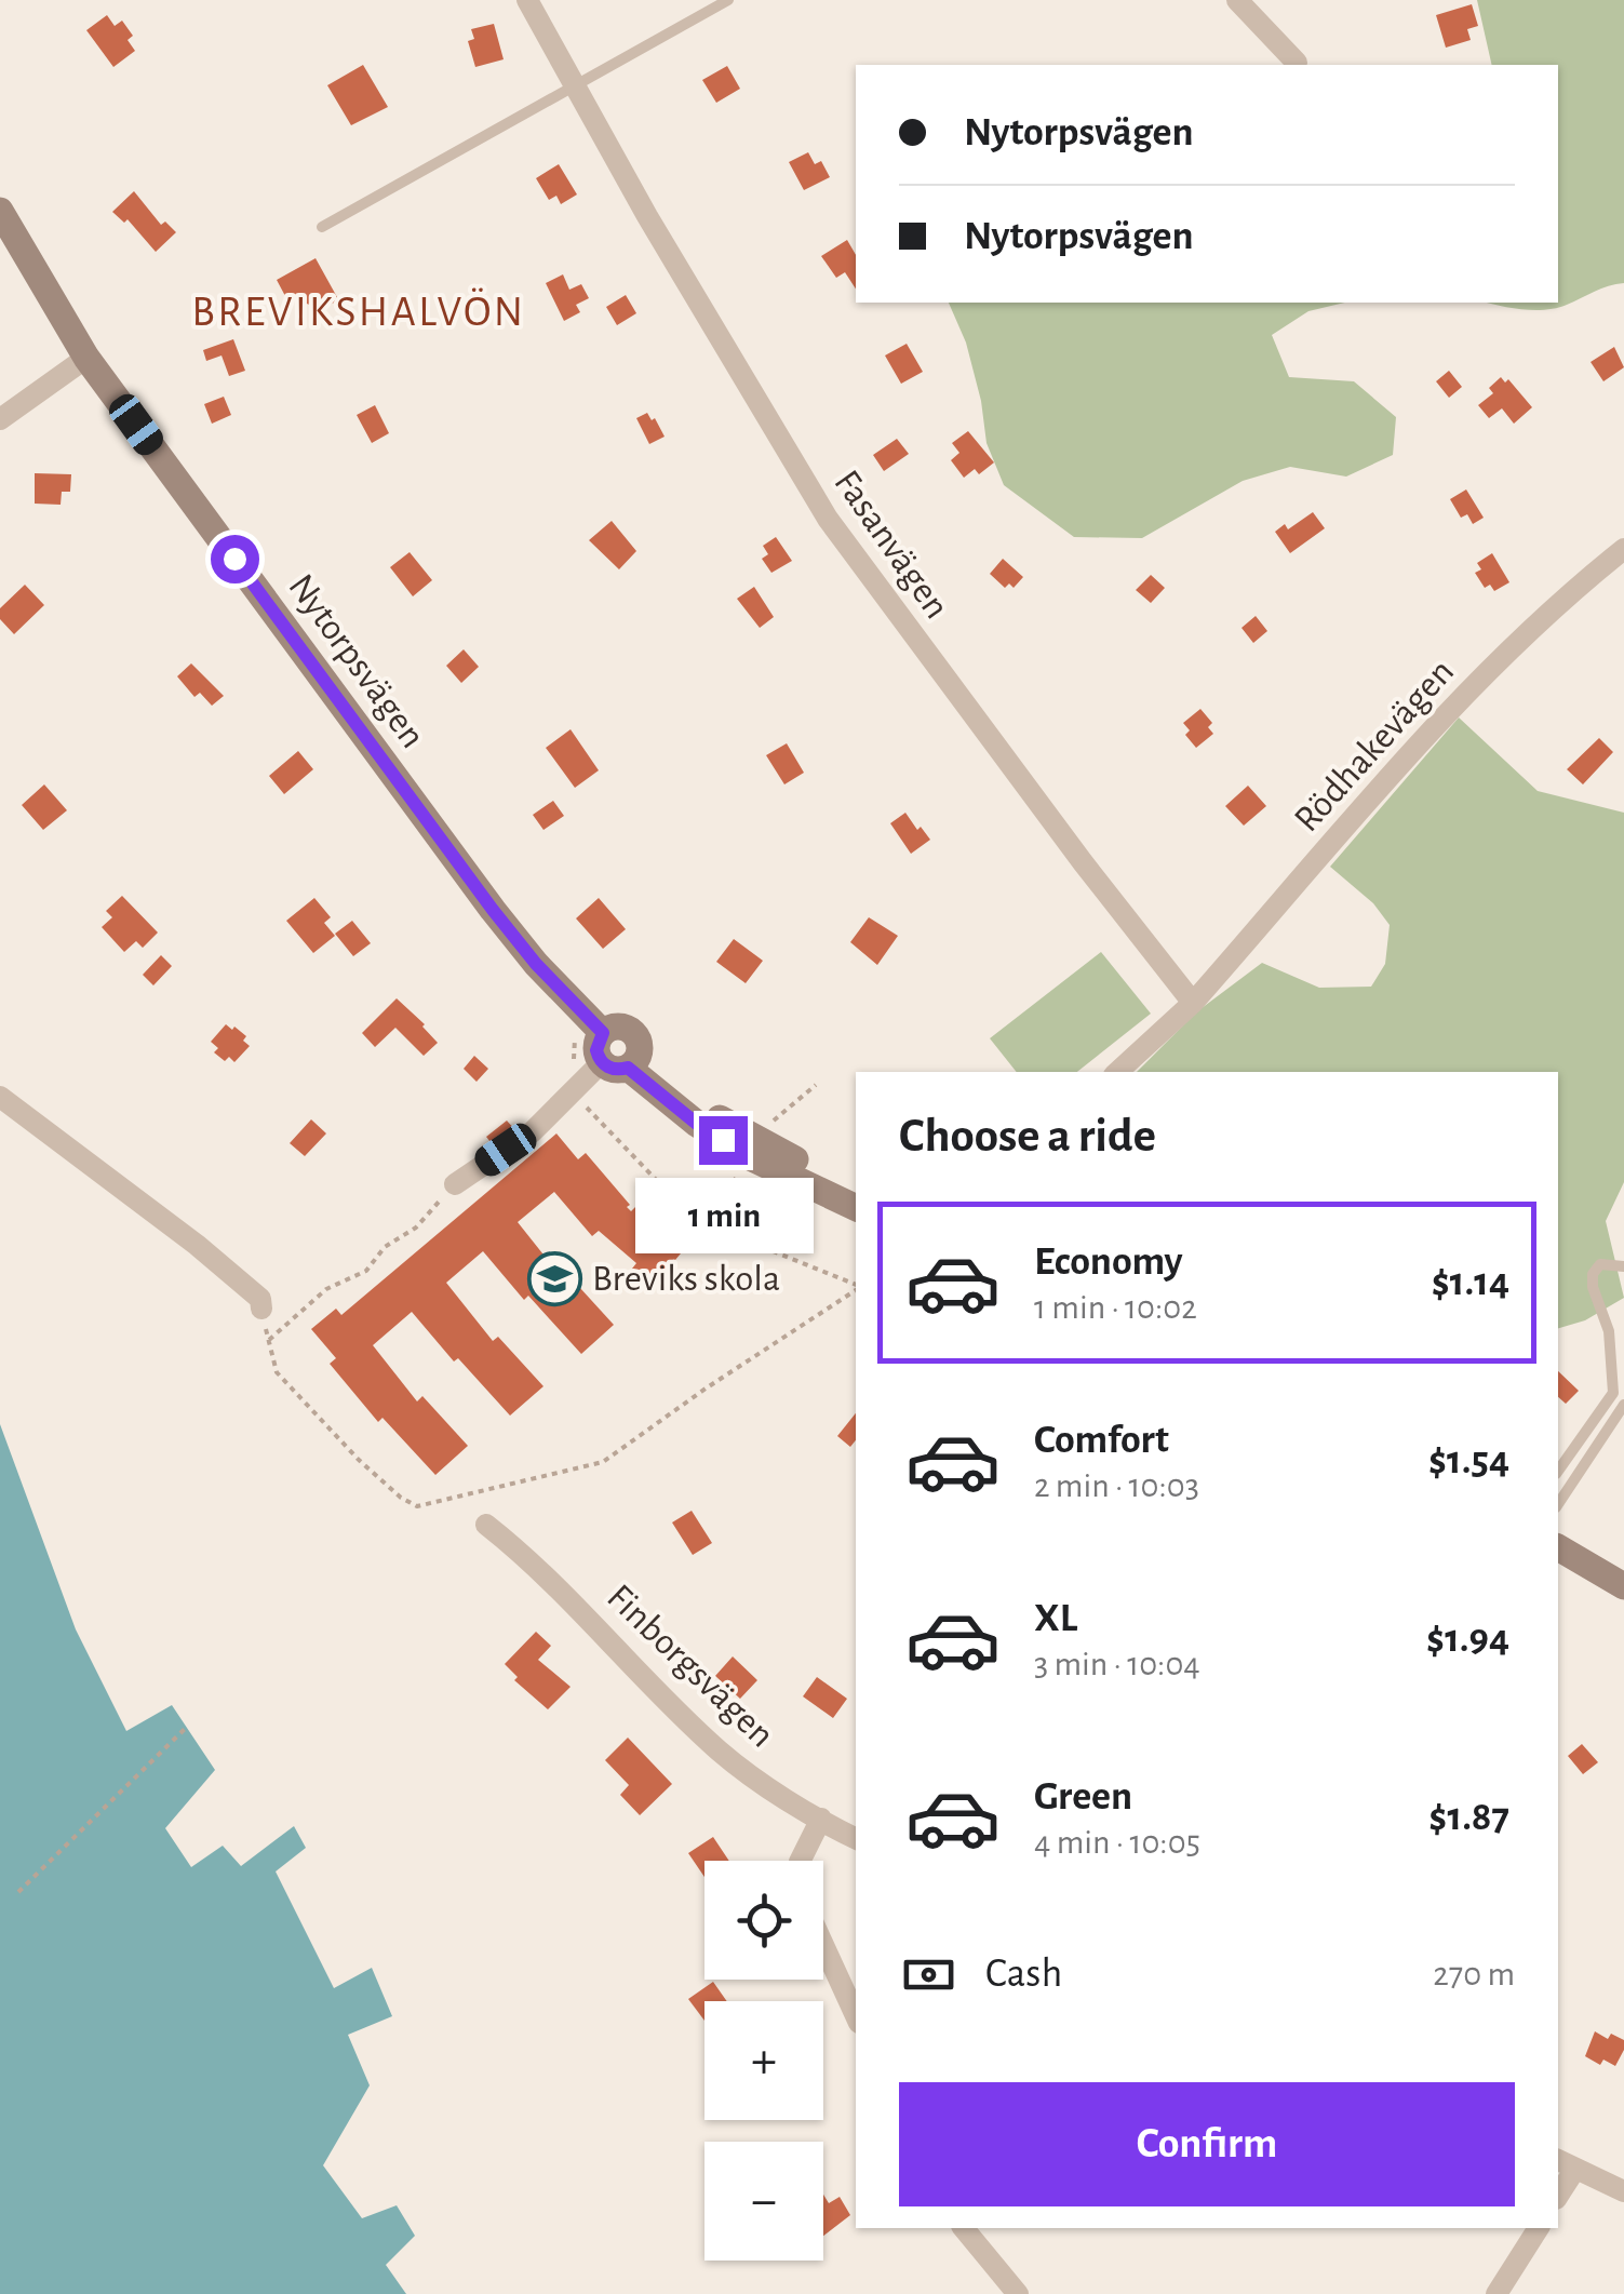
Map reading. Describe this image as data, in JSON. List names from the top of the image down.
{
  "streets": {
    "street": [
      "Fasanvägen",
      "Nytorpsvägen",
      "Rödhakevägen",
      "Finborgsvägen"
    ]
  },
  "crossings": [
    ["Fasanvägen", "Rödhakevägen"]
  ],
  "districts": ["BREVIKSHALVÖN"],
  "places": {
    "school or university": ["Breviks skola"]
  },
  "page": {
    "banner": ["Nytorpsvägen", "Nytorpsvägen"],
    "heading": "Choose a ride",
    "bubble": "1 min",
    "list": [
      {
        "name": "Economy",
        "note": "1 min · 10:02",
        "value": "$1.14"
      },
      {
        "name": "Comfort",
        "note": "2 min · 10:03",
        "value": "$1.54"
      },
      {
        "name": "XL",
        "note": "3 min · 10:04",
        "value": "$1.94"
      },
      {
        "name": "Green",
        "note": "4 min · 10:05",
        "value": "$1.87"
      }
    ],
    "map_buttons": ["+", "−"],
    "pay": ["Cash", "270 m"],
    "buttons": "Confirm"
  }
}
